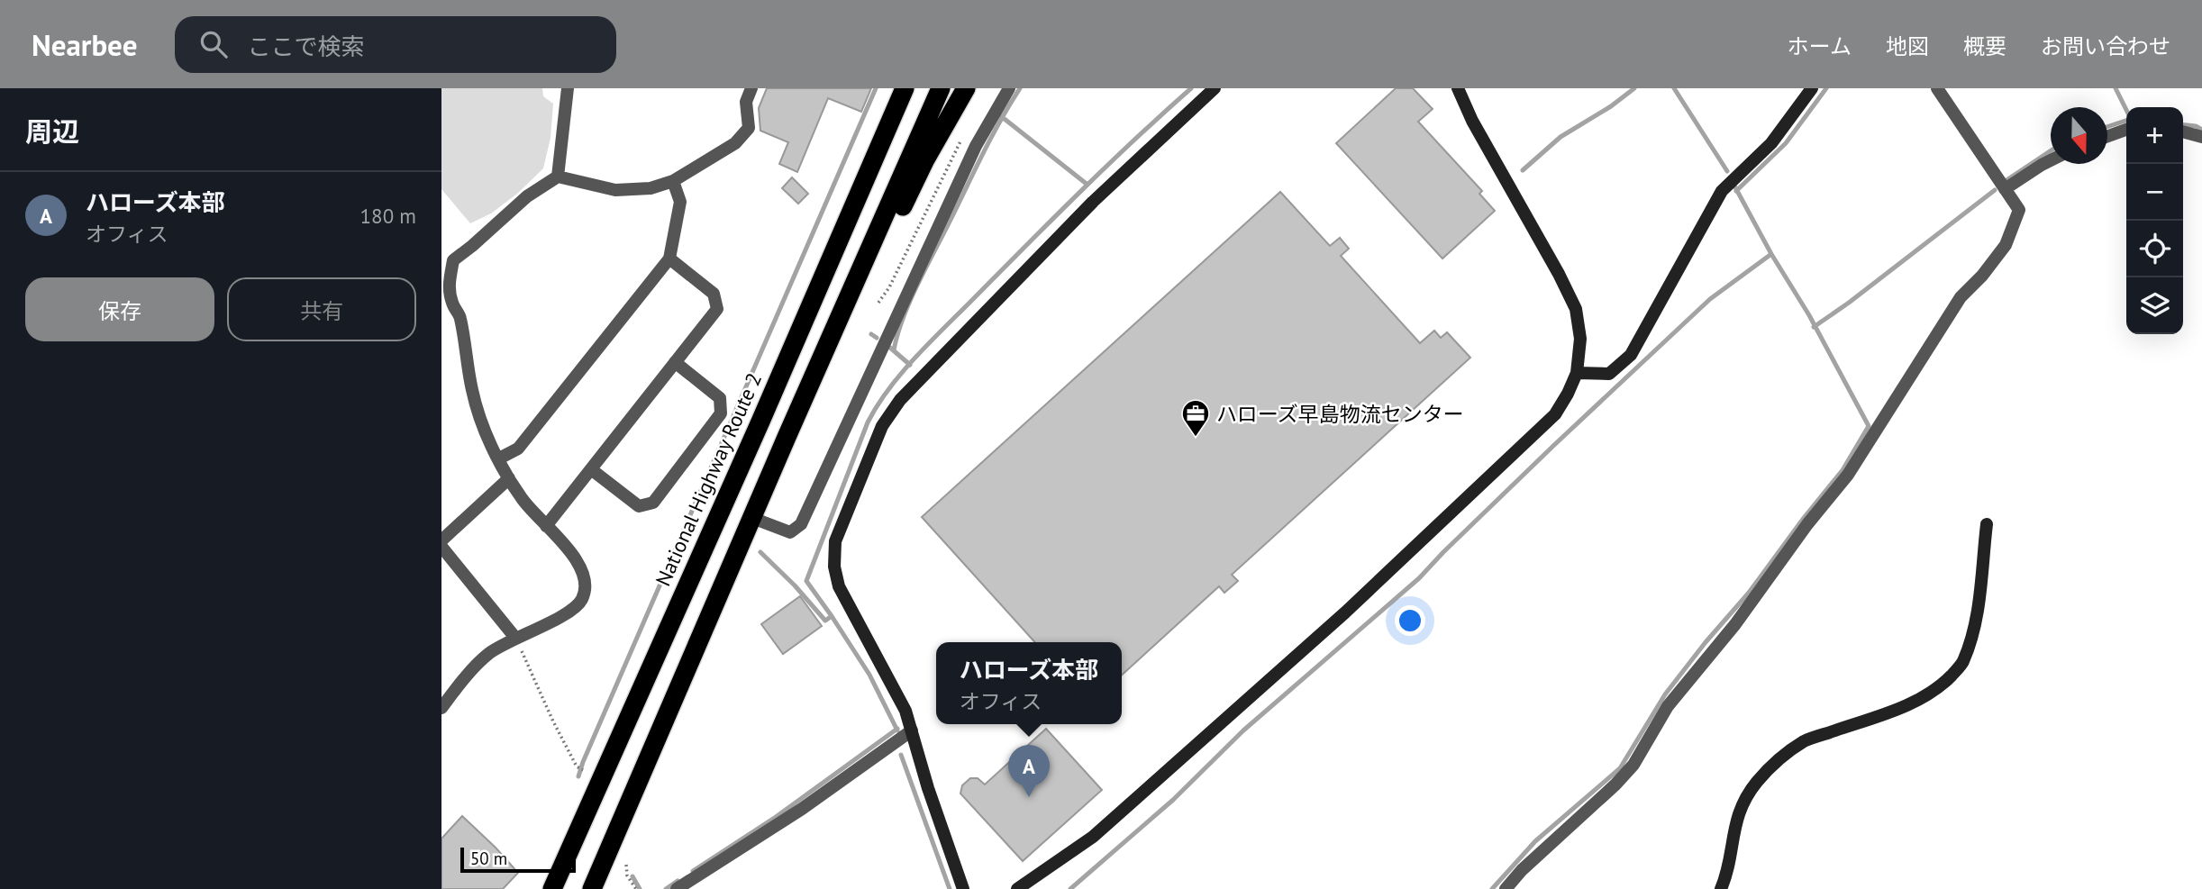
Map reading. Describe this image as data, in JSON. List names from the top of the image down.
{
  "streets": {
    "highway": ["National Highway Route 2"]
  },
  "places": {
    "office": ["ハローズ早島物流センター"]
  },
  "scale_bar": "50 m",
  "north": "bottom",
  "page": {
    "header": "Nearbee",
    "search": "ここで検索",
    "nav": [
      "ホーム",
      "地図",
      "概要",
      "お問い合わせ"
    ],
    "heading": "周辺",
    "map_buttons": ["+", "−"],
    "list": [
      {
        "mark": "A",
        "name": "ハローズ本部",
        "note": "オフィス",
        "value": "180 m"
      }
    ],
    "buttons": ["保存", "共有"],
    "popup": ["ハローズ本部", "オフィス"],
    "pins": "A",
    "scale": "50 m"
  }
}
